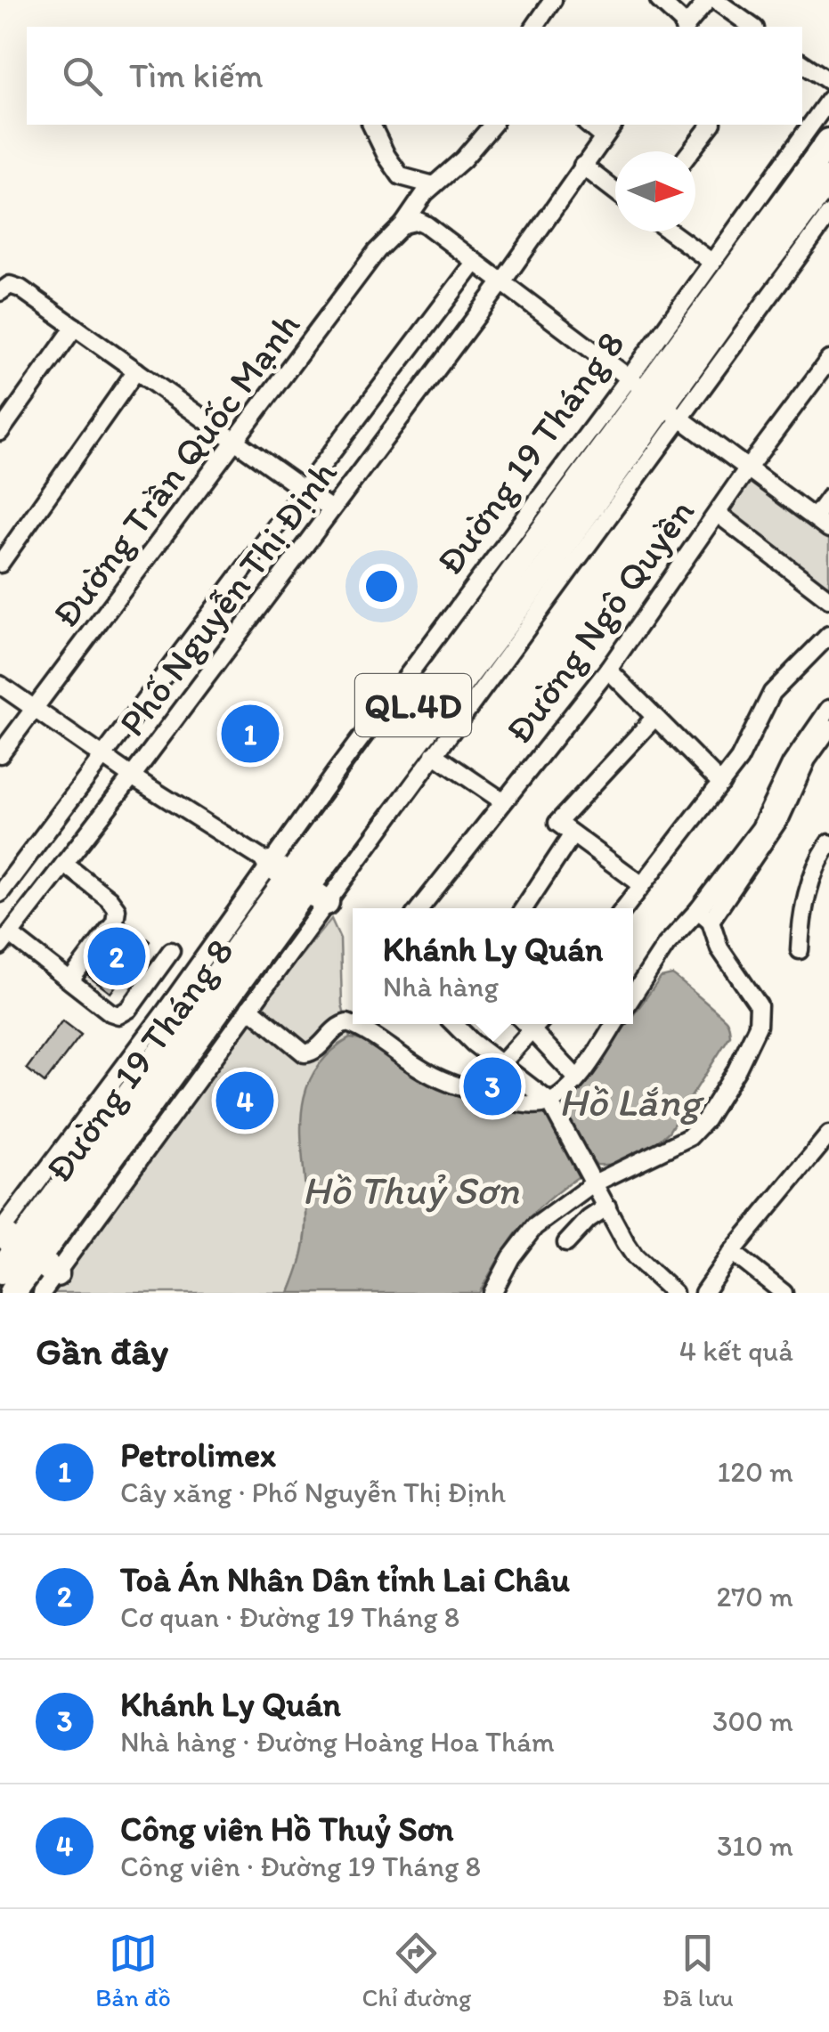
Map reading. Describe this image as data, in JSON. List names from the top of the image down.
{
  "streets": {
    "highway": ["Đường 19 Tháng 8", "QL.4D"],
    "street": ["Đường Trần Quốc Mạnh", "Phố Nguyễn Thị Định", "Đường Ngô Quyền"]
  },
  "water": ["Hồ Lắng", "Hồ Thuỷ Sơn"],
  "north": "right",
  "page": {
    "search": "Tìm kiếm",
    "pins": [
      "1",
      "2",
      "3",
      "4"
    ],
    "popup": ["Khánh Ly Quán", "Nhà hàng"],
    "heading": ["Gần đây", "4 kết quả"],
    "list": [
      {
        "mark": "1",
        "name": "Petrolimex",
        "note": "Cây xăng · Phố Nguyễn Thị Định",
        "value": "120 m"
      },
      {
        "mark": "2",
        "name": "Toà Án Nhân Dân tỉnh Lai Châu",
        "note": "Cơ quan · Đường 19 Tháng 8",
        "value": "270 m"
      },
      {
        "mark": "3",
        "name": "Khánh Ly Quán",
        "note": "Nhà hàng · Đường Hoàng Hoa Thám",
        "value": "300 m"
      },
      {
        "mark": "4",
        "name": "Công viên Hồ Thuỷ Sơn",
        "note": "Công viên · Đường 19 Tháng 8",
        "value": "310 m"
      }
    ],
    "nav": ["Bản đồ", "Chỉ đường", "Đã lưu"]
  }
}
